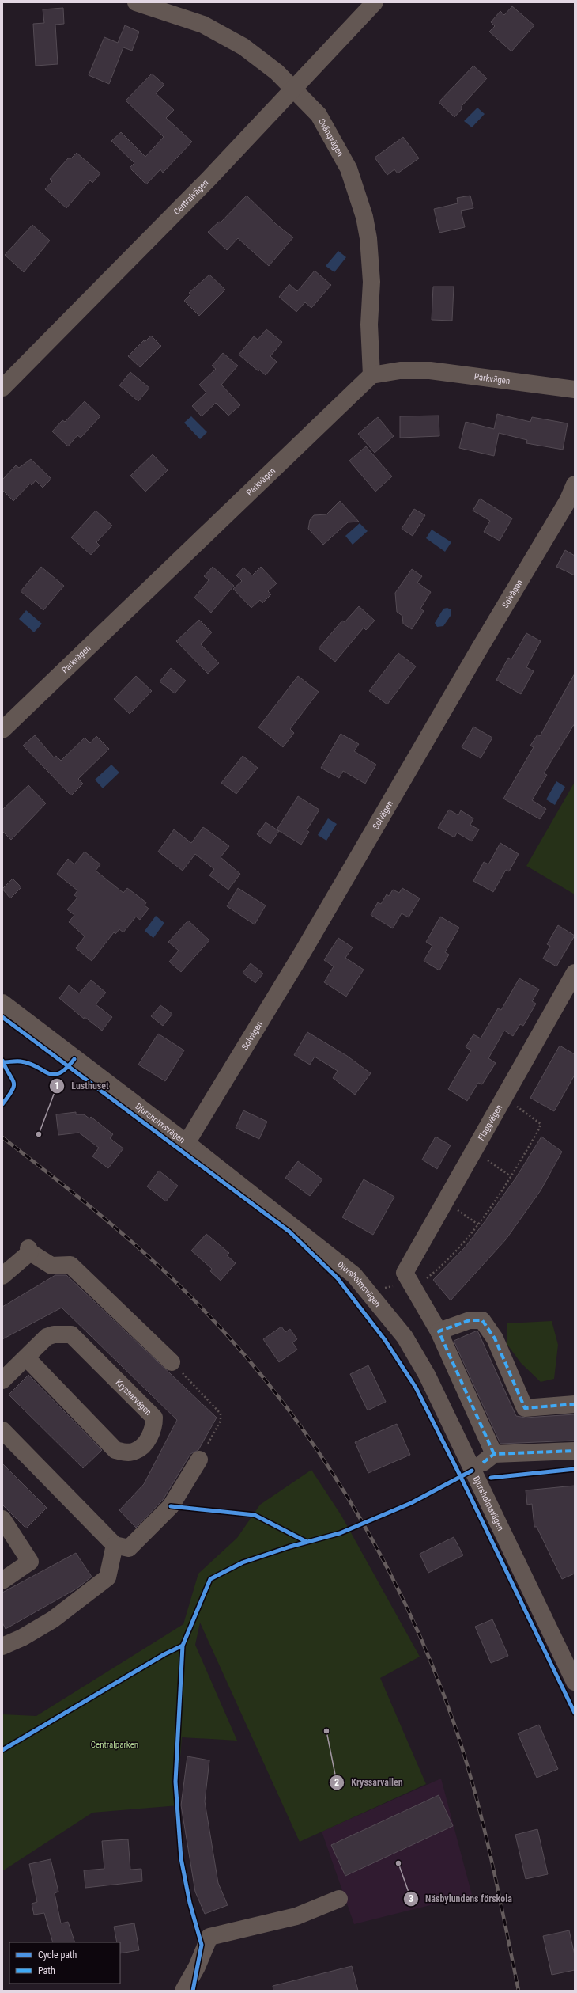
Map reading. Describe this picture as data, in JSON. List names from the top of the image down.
{
  "streets": {
    "street": [
      "Svängvägen",
      "Centralvägen",
      "Parkvägen",
      "Solvägen",
      "Flaggvägen",
      "Djursholmsvägen",
      "Kryssarvägen"
    ]
  },
  "crossings": [
    ["Svängvägen", "Centralvägen"],
    ["Svängvägen", "Parkvägen"],
    ["Solvägen", "Djursholmsvägen"]
  ],
  "parks": ["Centralparken"],
  "places": ["Lusthuset", "Kryssarvallen", "Näsbylundens förskola"],
  "legend": ["Cycle path", "Path"]
}
